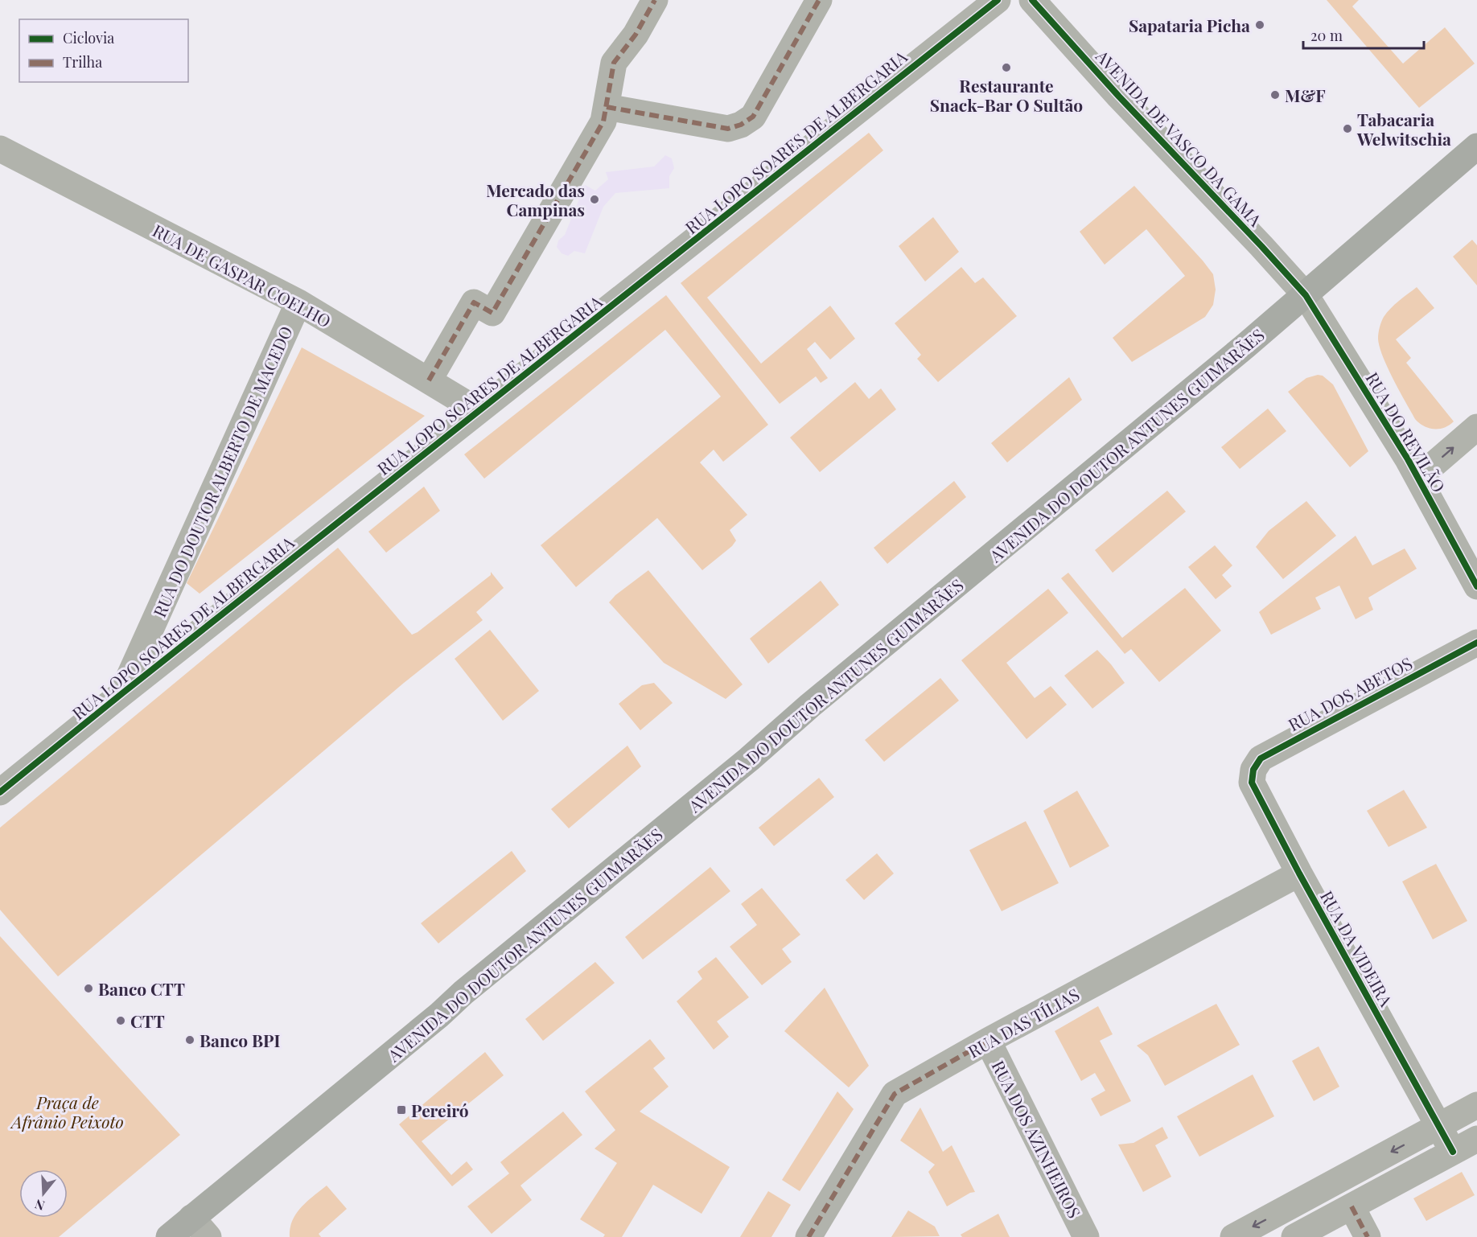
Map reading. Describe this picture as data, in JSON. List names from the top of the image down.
{
  "streets": {
    "main road": ["AVENIDA DO DOUTOR ANTUNES GUIMARÃES"],
    "street": [
      "AVENIDA DE VASCO DA GAMA",
      "RUA LOPO SOARES DE ALBERGARIA",
      "RUA DE GASPAR COELHO",
      "RUA DO REVILÃO",
      "RUA DO DOUTOR ALBERTO DE MACEDO",
      "RUA DOS ABETOS",
      "RUA DA VIDEIRA",
      "RUA DAS TÍLIAS",
      "RUA DOS AZINHEIROS"
    ]
  },
  "crossings": [
    ["AVENIDA DE VASCO DA GAMA", "RUA DO REVILÃO"],
    ["AVENIDA DE VASCO DA GAMA", "AVENIDA DO DOUTOR ANTUNES GUIMARÃES"],
    ["RUA LOPO SOARES DE ALBERGARIA", "RUA DE GASPAR COELHO"],
    ["RUA LOPO SOARES DE ALBERGARIA", "RUA DO DOUTOR ALBERTO DE MACEDO"],
    ["RUA DE GASPAR COELHO", "RUA DO DOUTOR ALBERTO DE MACEDO"],
    ["RUA DO REVILÃO", "AVENIDA DO DOUTOR ANTUNES GUIMARÃES"],
    ["RUA DOS ABETOS", "RUA DA VIDEIRA"],
    ["RUA DA VIDEIRA", "RUA DAS TÍLIAS"],
    ["RUA DAS TÍLIAS", "RUA DOS AZINHEIROS"]
  ],
  "parks": ["Praça de Afrânio Peixoto"],
  "places": {
    "other": [
      "Sapataria Picha",
      "Restaurante Snack-Bar O Sultão",
      "M&F",
      "Tabacaria Welwitschia",
      "Mercado das Campinas",
      "Banco CTT",
      "CTT",
      "Banco BPI"
    ],
    "transit": ["Pereiró"]
  },
  "legend": ["Ciclovia", "Trilha"],
  "scale_bar": "20 m",
  "north": "bottom"
}
